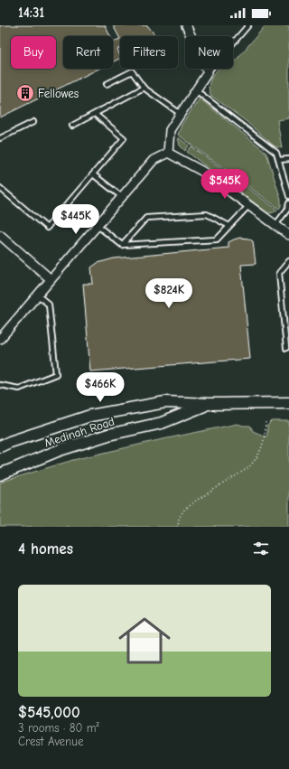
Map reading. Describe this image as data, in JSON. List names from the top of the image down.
{
  "streets": {
    "main road": ["Medinah Road"]
  },
  "places": {
    "building": ["Fellowes"]
  },
  "page": {
    "status": "14:31",
    "chip": [
      "Buy",
      "Rent",
      "Filters",
      "New"
    ],
    "price": [
      "$545K",
      "$445K",
      "$824K",
      "$466K"
    ],
    "heading": "4 homes",
    "list": [
      {
        "name": "$545,000",
        "note": "3 rooms · 80 m² · Crest Avenue"
      }
    ]
  }
}
